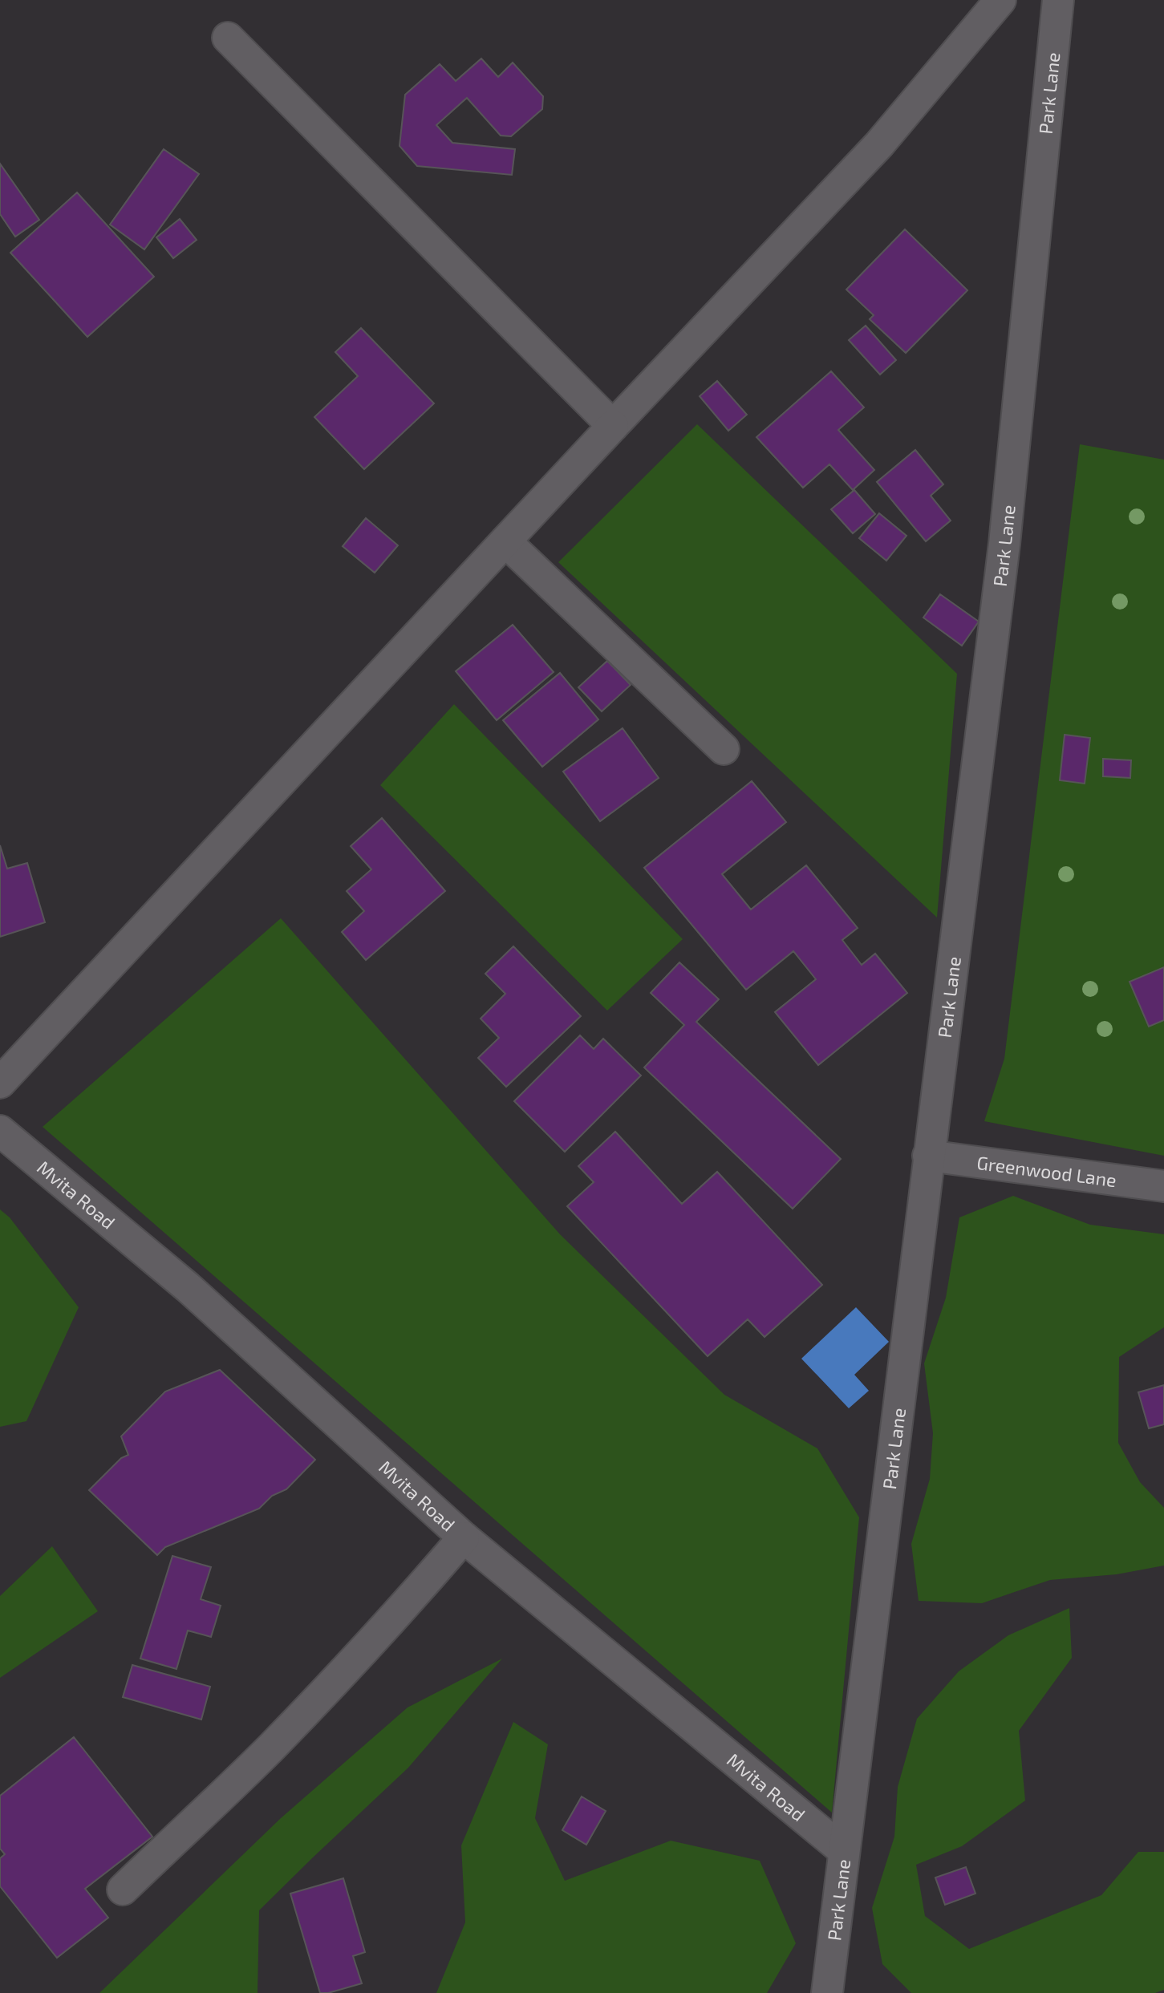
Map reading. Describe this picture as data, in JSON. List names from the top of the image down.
{
  "streets": {
    "street": ["Park Lane", "Greenwood Lane", "Mvita Road"]
  },
  "crossings": [
    ["Park Lane", "Greenwood Lane"],
    ["Park Lane", "Mvita Road"]
  ]
}
